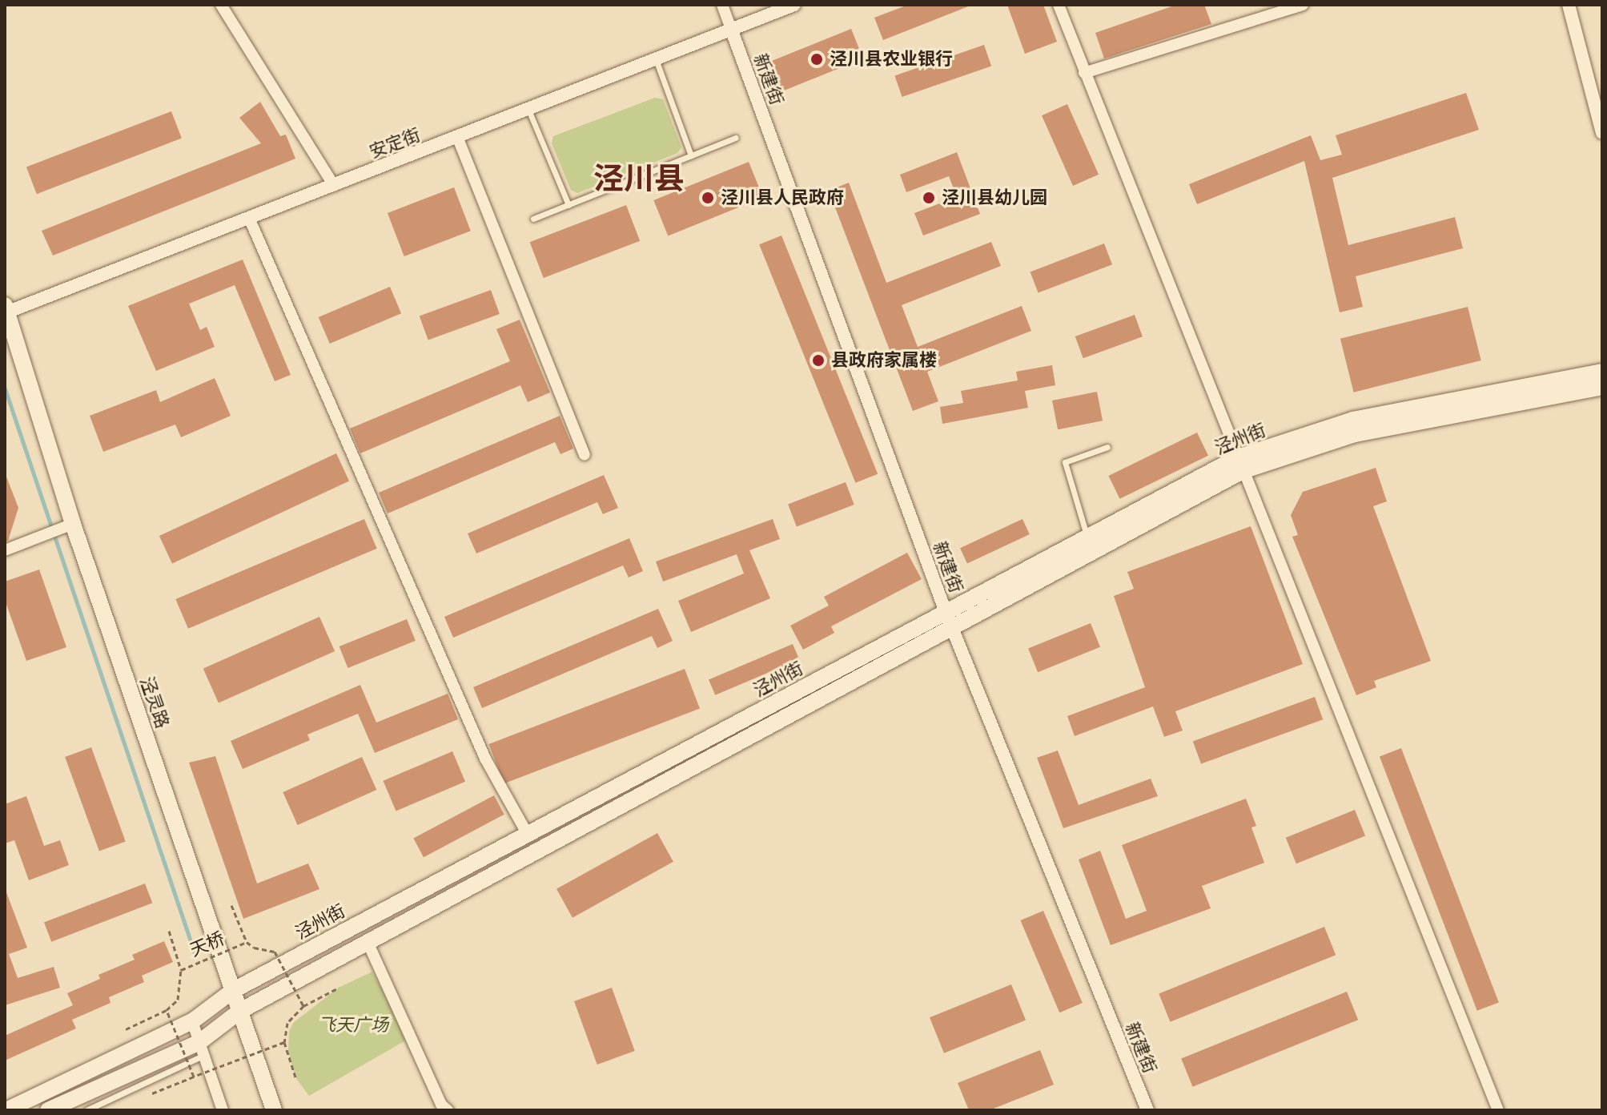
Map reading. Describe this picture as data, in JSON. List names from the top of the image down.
{
  "streets": {
    "main road": ["泾州街", "泾灵路"],
    "street": ["新建街", "安定街"],
    "path": ["天桥"]
  },
  "crossings": [
    ["新建街", "安定街"],
    ["新建街", "泾州街"],
    ["安定街", "泾灵路"],
    ["泾州街", "泾灵路"]
  ],
  "districts": ["泾川县"],
  "parks": ["飞天广场"],
  "places": [
    "泾川县农业银行",
    "泾川县人民政府",
    "泾川县幼儿园",
    "县政府家属楼"
  ]
}
